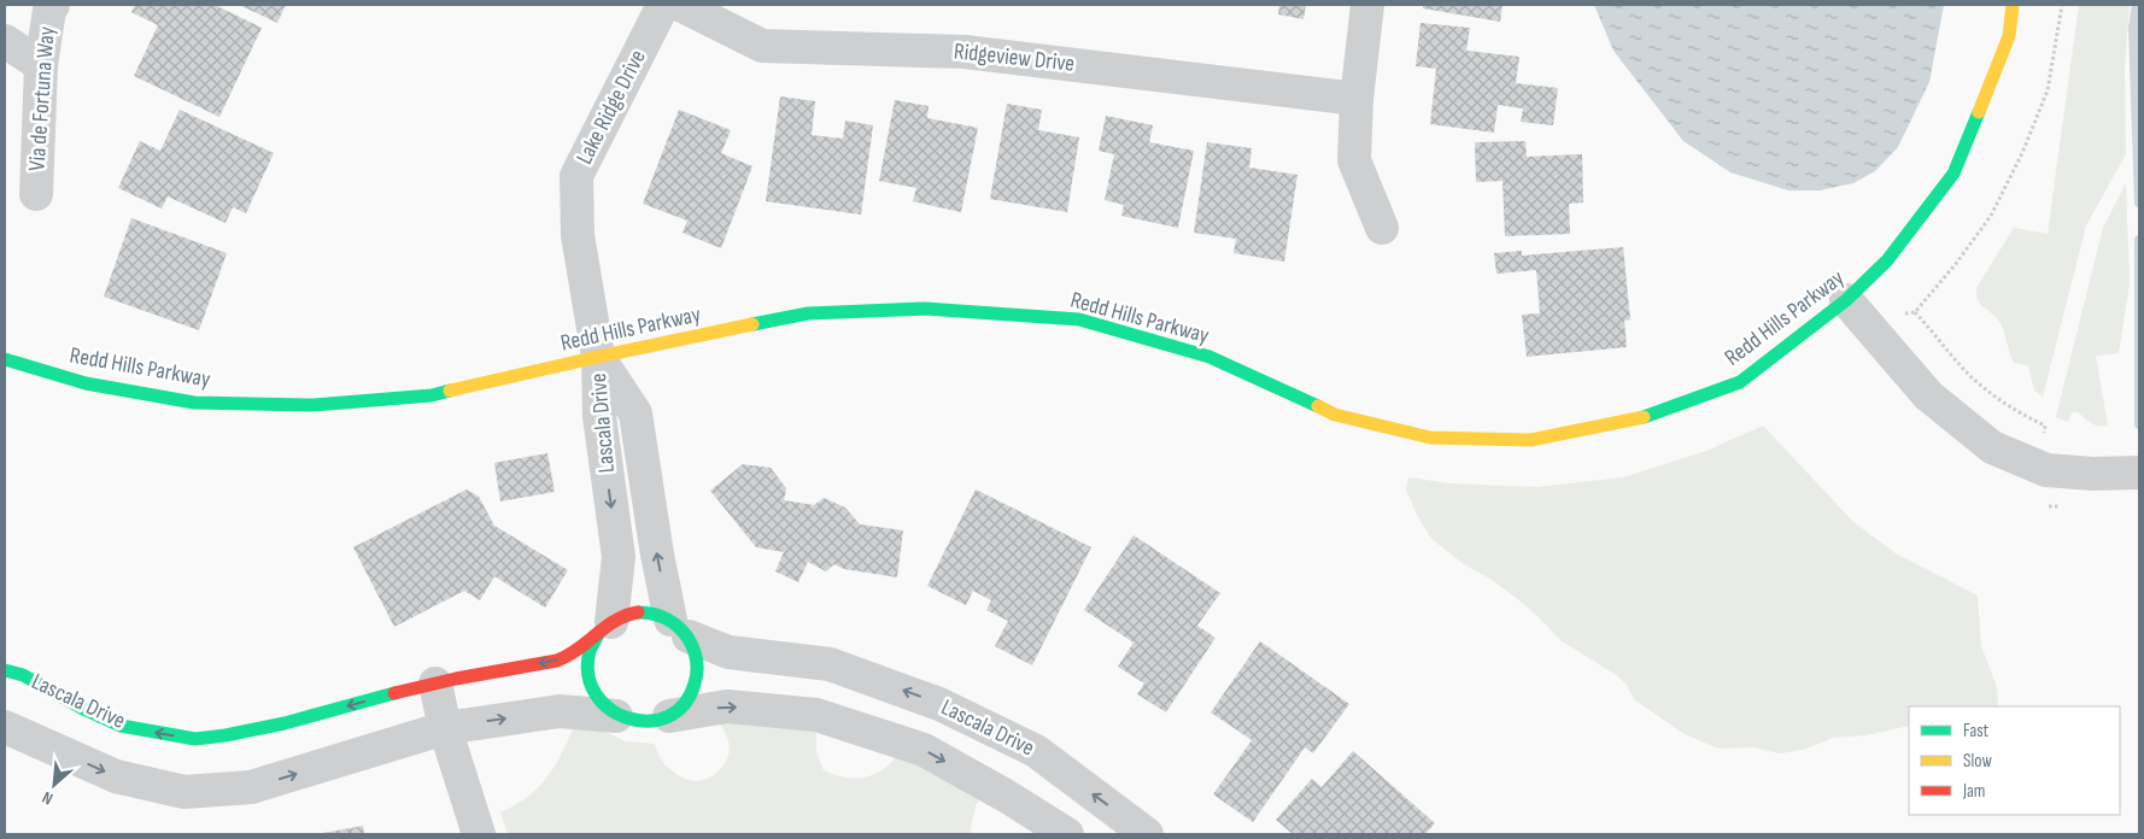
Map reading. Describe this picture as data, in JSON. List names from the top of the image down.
{
  "streets": {
    "street": [
      "Ridgeview Drive",
      "Via de Fortuna Way",
      "Lake Ridge Drive",
      "Redd Hills Parkway",
      "Lascala Drive"
    ]
  },
  "crossings": [
    ["Lake Ridge Drive", "Redd Hills Parkway"],
    ["Lake Ridge Drive", "Lascala Drive"],
    ["Redd Hills Parkway", "Lascala Drive"]
  ],
  "legend": ["Fast", "Slow", "Jam"],
  "north": "bottom left"
}
